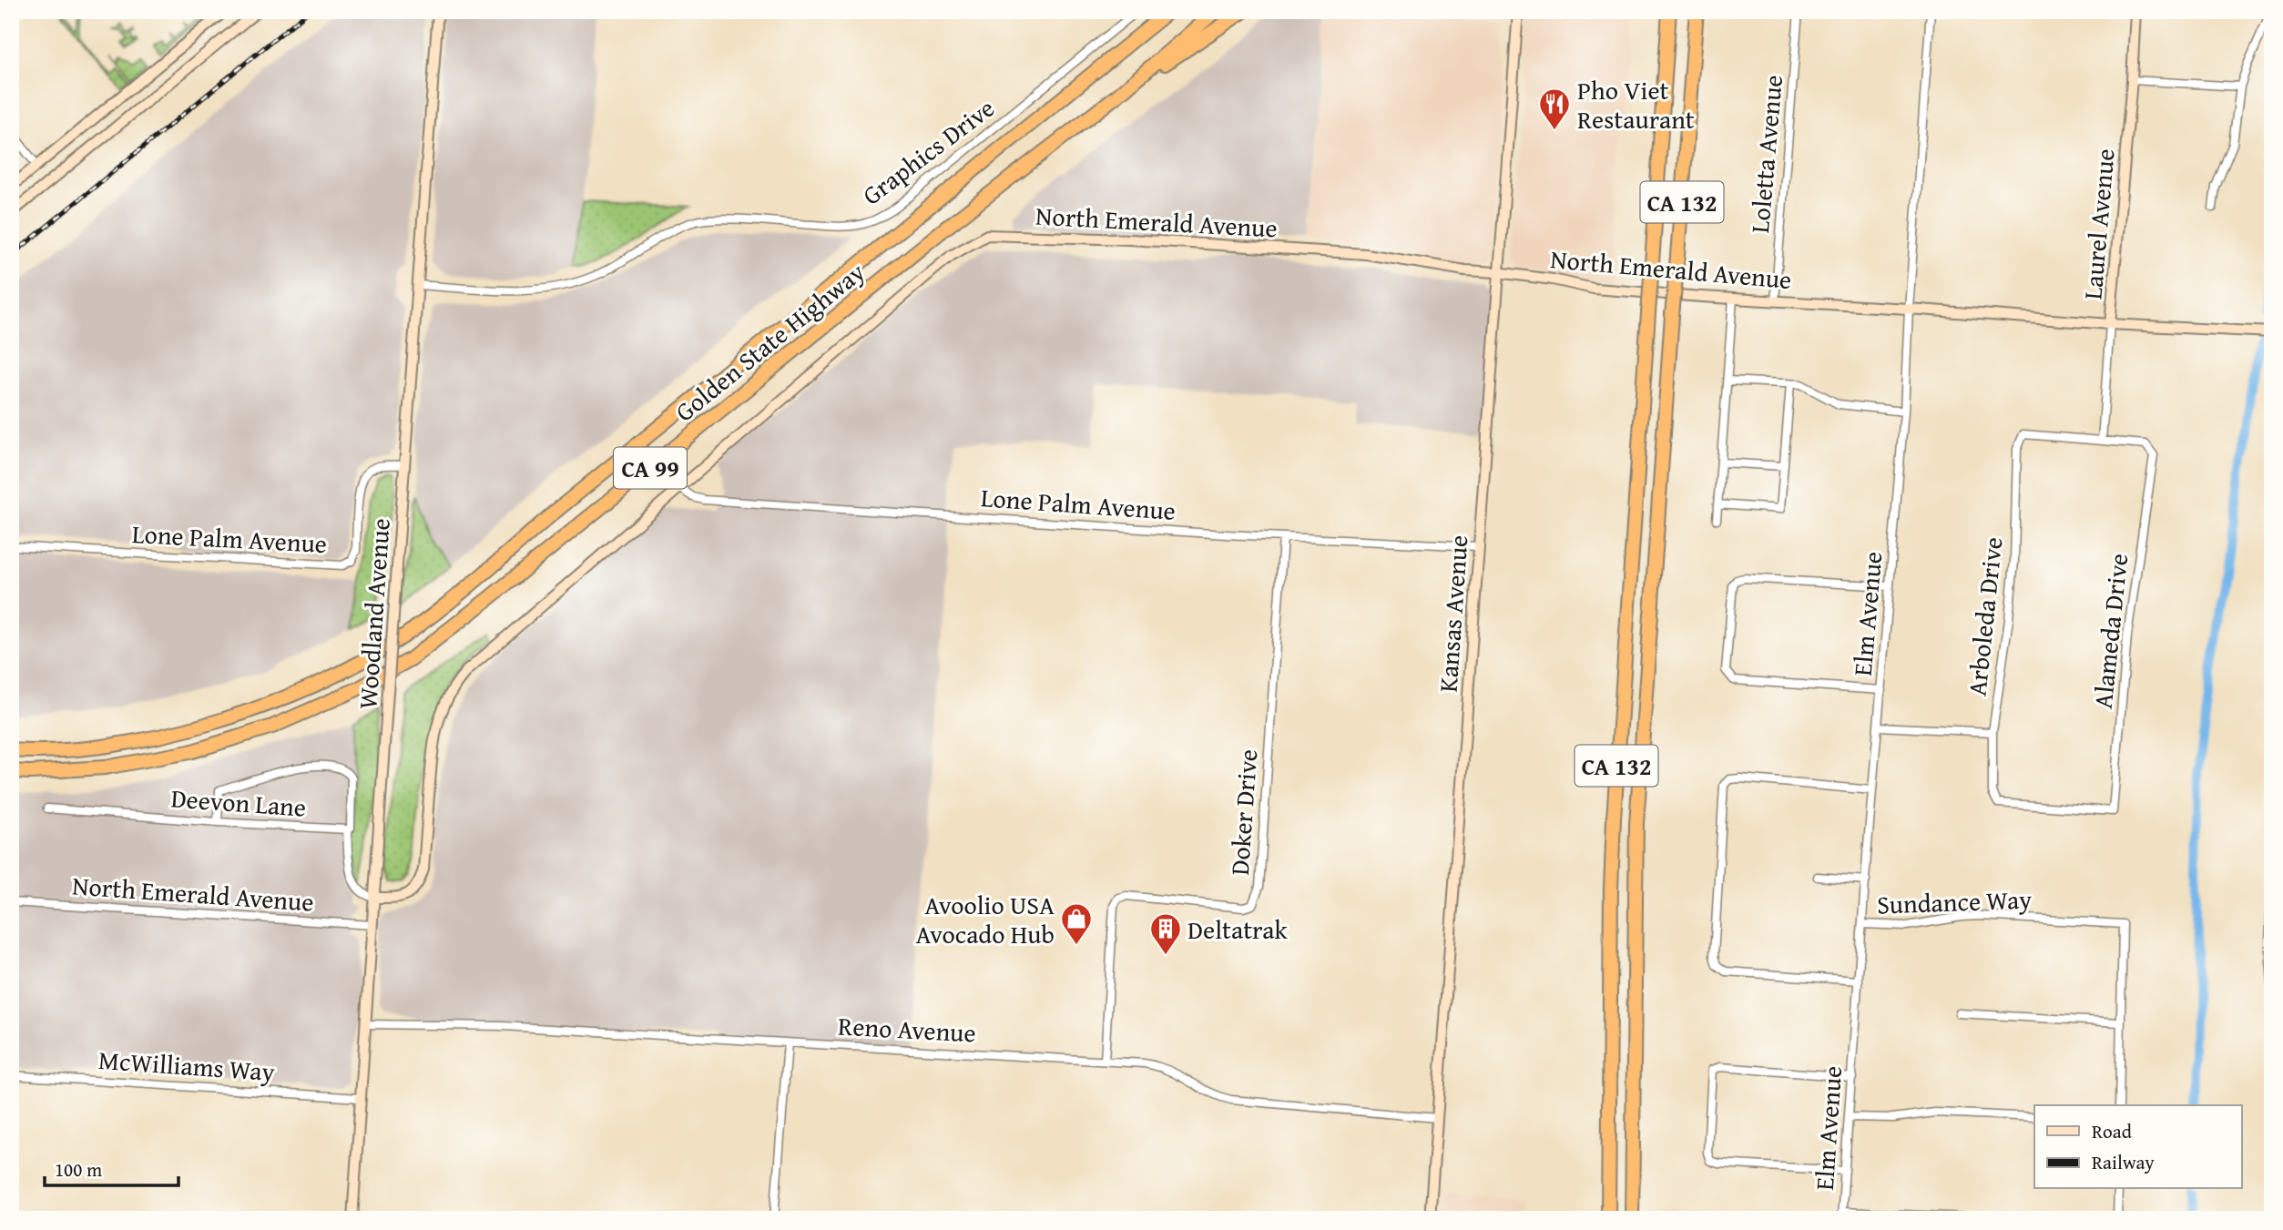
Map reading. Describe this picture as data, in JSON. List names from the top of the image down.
{
  "streets": {
    "highway": ["CA 132", "Golden State Highway", "CA 99"],
    "street": [
      "Graphics Drive",
      "Loletta Avenue",
      "North Emerald Avenue",
      "Laurel Avenue",
      "Lone Palm Avenue",
      "Woodland Avenue",
      "Kansas Avenue",
      "Elm Avenue",
      "Arboleda Drive",
      "Alameda Drive",
      "Deevon Lane",
      "Doker Drive",
      "Sundance Way",
      "Reno Avenue",
      "McWilliams Way"
    ]
  },
  "crossings": [
    ["Graphics Drive", "Woodland Avenue"],
    ["Loletta Avenue", "North Emerald Avenue"],
    ["North Emerald Avenue", "Laurel Avenue"],
    ["North Emerald Avenue", "Lone Palm Avenue"],
    ["North Emerald Avenue", "Woodland Avenue"],
    ["North Emerald Avenue", "Kansas Avenue"],
    ["North Emerald Avenue", "Elm Avenue"],
    ["Laurel Avenue", "Arboleda Drive"],
    ["Laurel Avenue", "Alameda Drive"],
    ["Lone Palm Avenue", "Woodland Avenue"],
    ["Lone Palm Avenue", "Kansas Avenue"],
    ["Lone Palm Avenue", "Doker Drive"],
    ["Woodland Avenue", "Reno Avenue"],
    ["Woodland Avenue", "McWilliams Way"],
    ["Kansas Avenue", "Reno Avenue"],
    ["Elm Avenue", "Sundance Way"],
    ["Arboleda Drive", "Alameda Drive"],
    ["Doker Drive", "Reno Avenue"]
  ],
  "places": {
    "restaurant": ["Pho Viet Restaurant"],
    "shop": ["Avoolio USA Avocado Hub"],
    "building": ["Deltatrak"]
  },
  "legend": ["Road", "Railway"],
  "scale_bar": "100 m"
}
